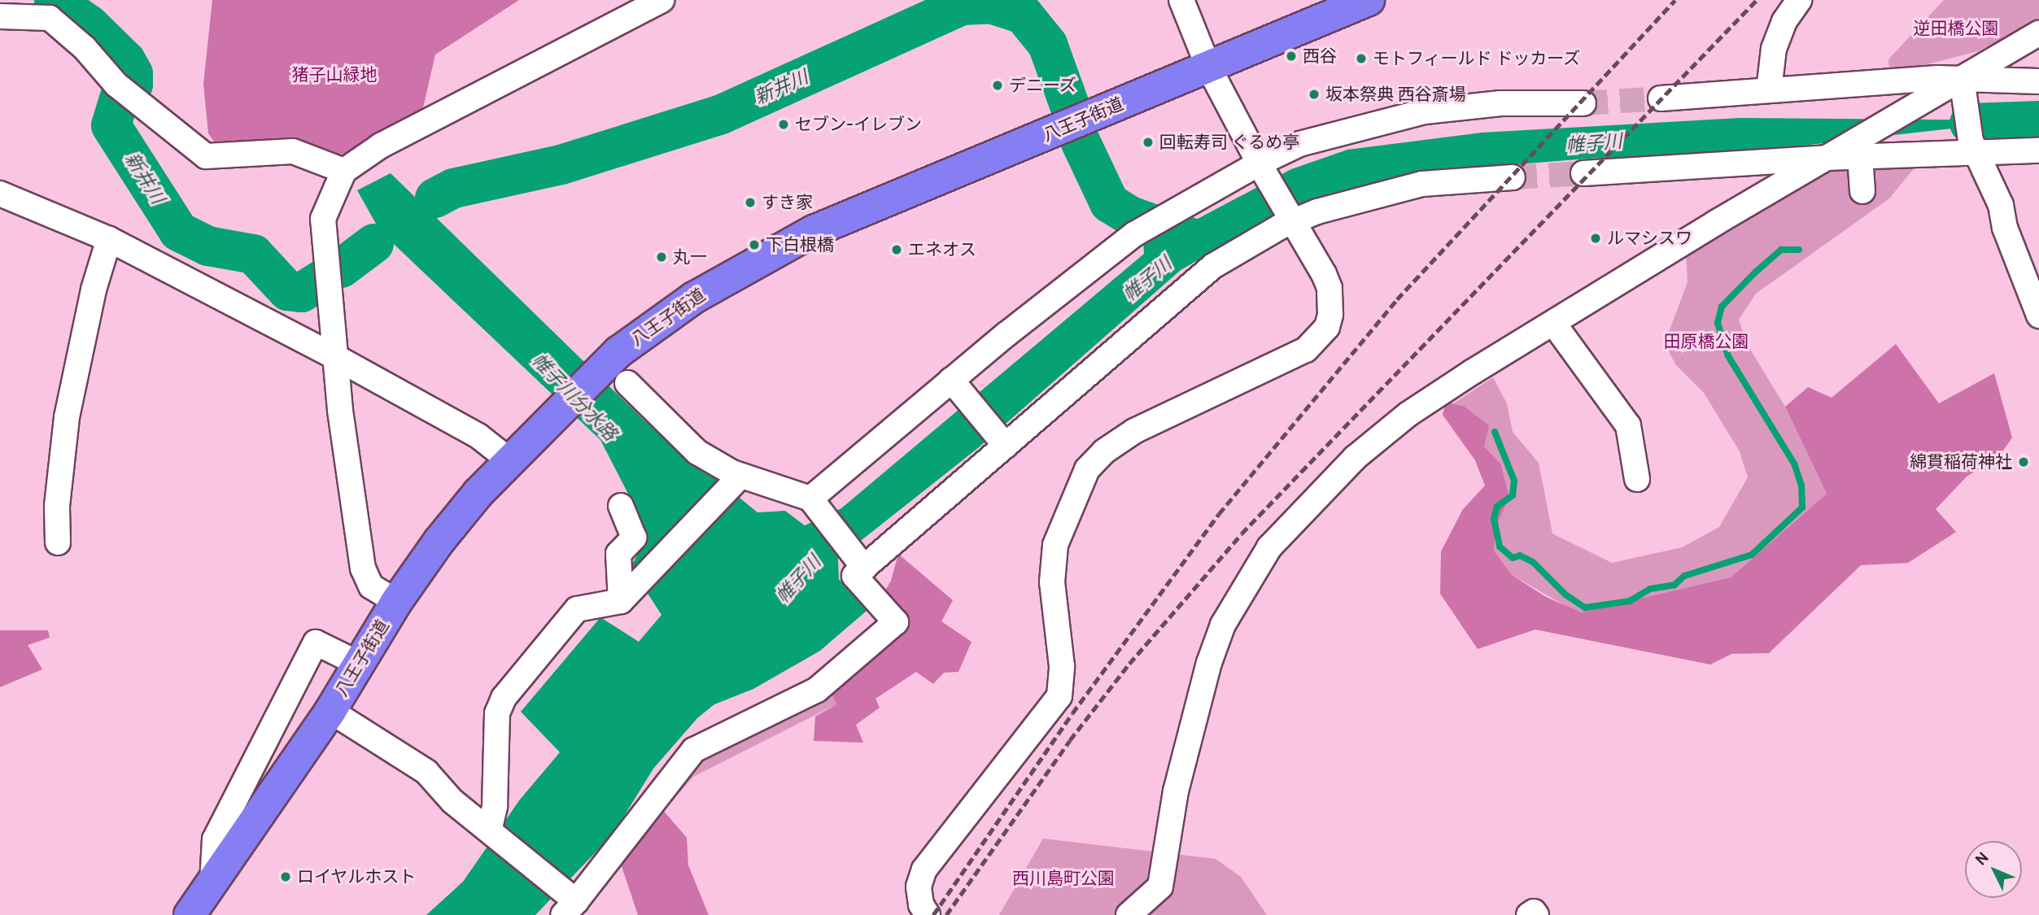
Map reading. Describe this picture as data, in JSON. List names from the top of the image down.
{
  "streets": {
    "highway": ["八王子街道"]
  },
  "water": ["新井川", "帷子川", "帷子川分水路"],
  "parks": [
    "逆田橋公園",
    "猪子山緑地",
    "田原橋公園",
    "西川島町公園"
  ],
  "places": [
    "西谷",
    "モトフィールド ドッカーズ",
    "デニーズ",
    "坂本祭典 西谷斎場",
    "セブン-イレブン",
    "回転寿司 ぐるめ亭",
    "すき家",
    "ルマシスワ",
    "下白根橋",
    "エネオス",
    "丸一",
    "綿貫稲荷神社",
    "ロイヤルホスト"
  ],
  "north": "top left"
}
